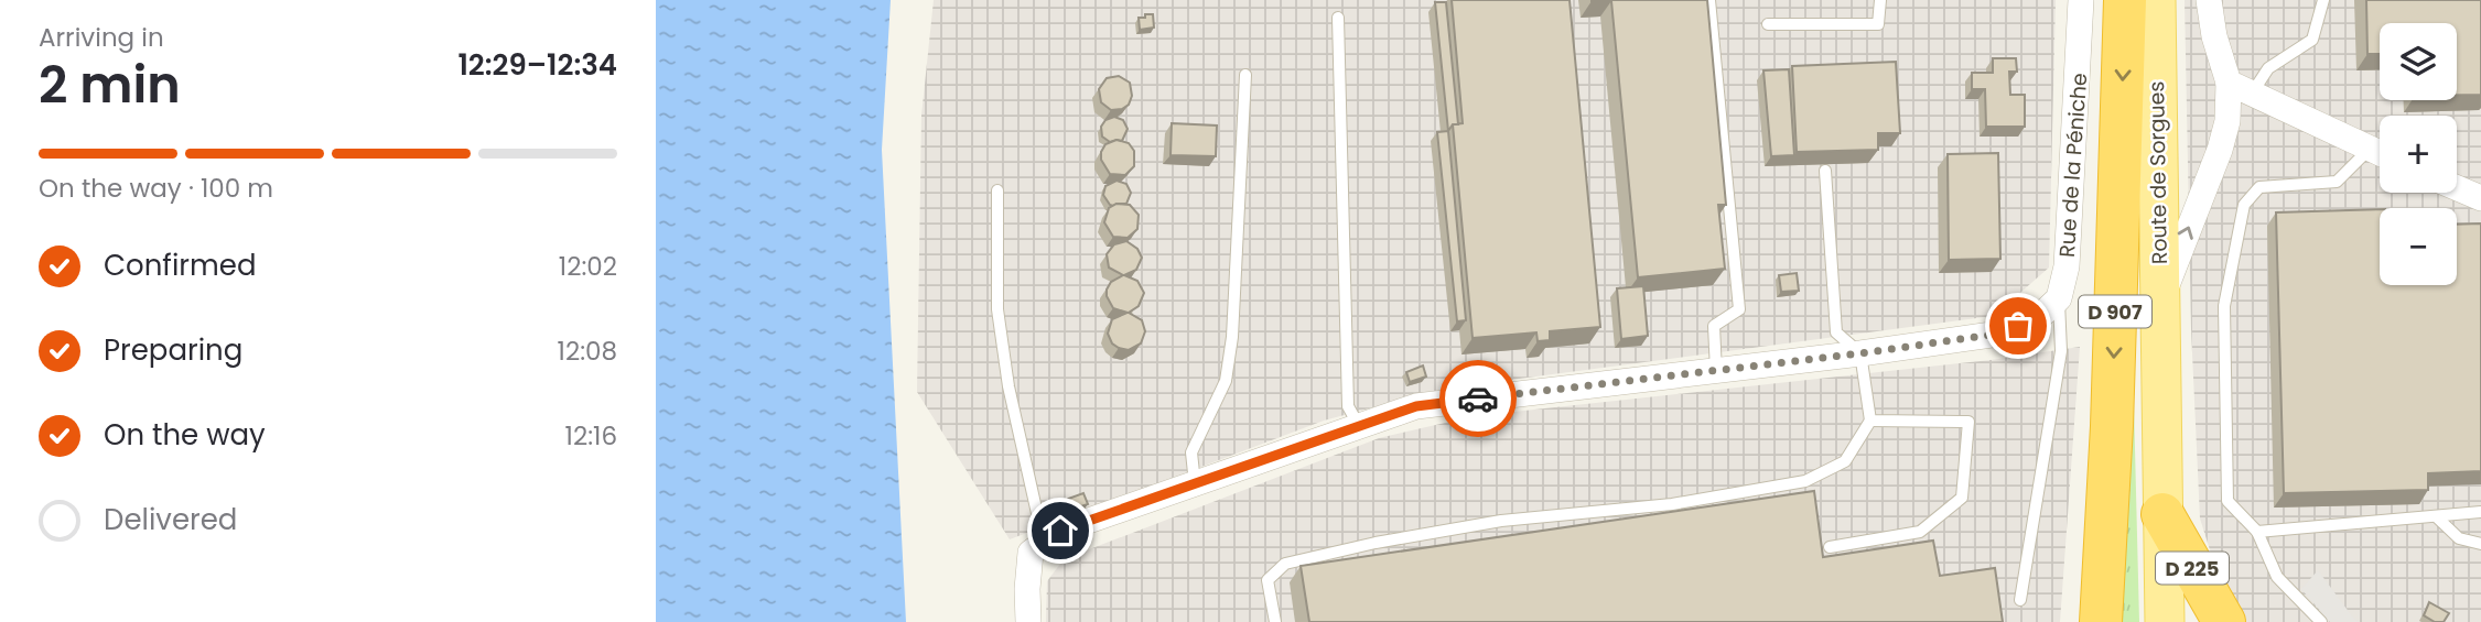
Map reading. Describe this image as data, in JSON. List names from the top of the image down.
{
  "streets": {
    "highway": ["D 907", "D 225"],
    "main road": ["Route de Sorgues"],
    "street": ["Rue de la Péniche"]
  },
  "crossings": [
    ["Route de Sorgues", "D 225"]
  ],
  "page": {
    "heading": ["2 min", "Arriving in", "12:29–12:34"],
    "map_buttons": ["+", "−"],
    "bar": "On the way · 100 m",
    "list": [
      ["Confirmed", "12:02"],
      ["Preparing", "12:08"],
      ["On the way", "12:16"],
      "Delivered"
    ]
  }
}
